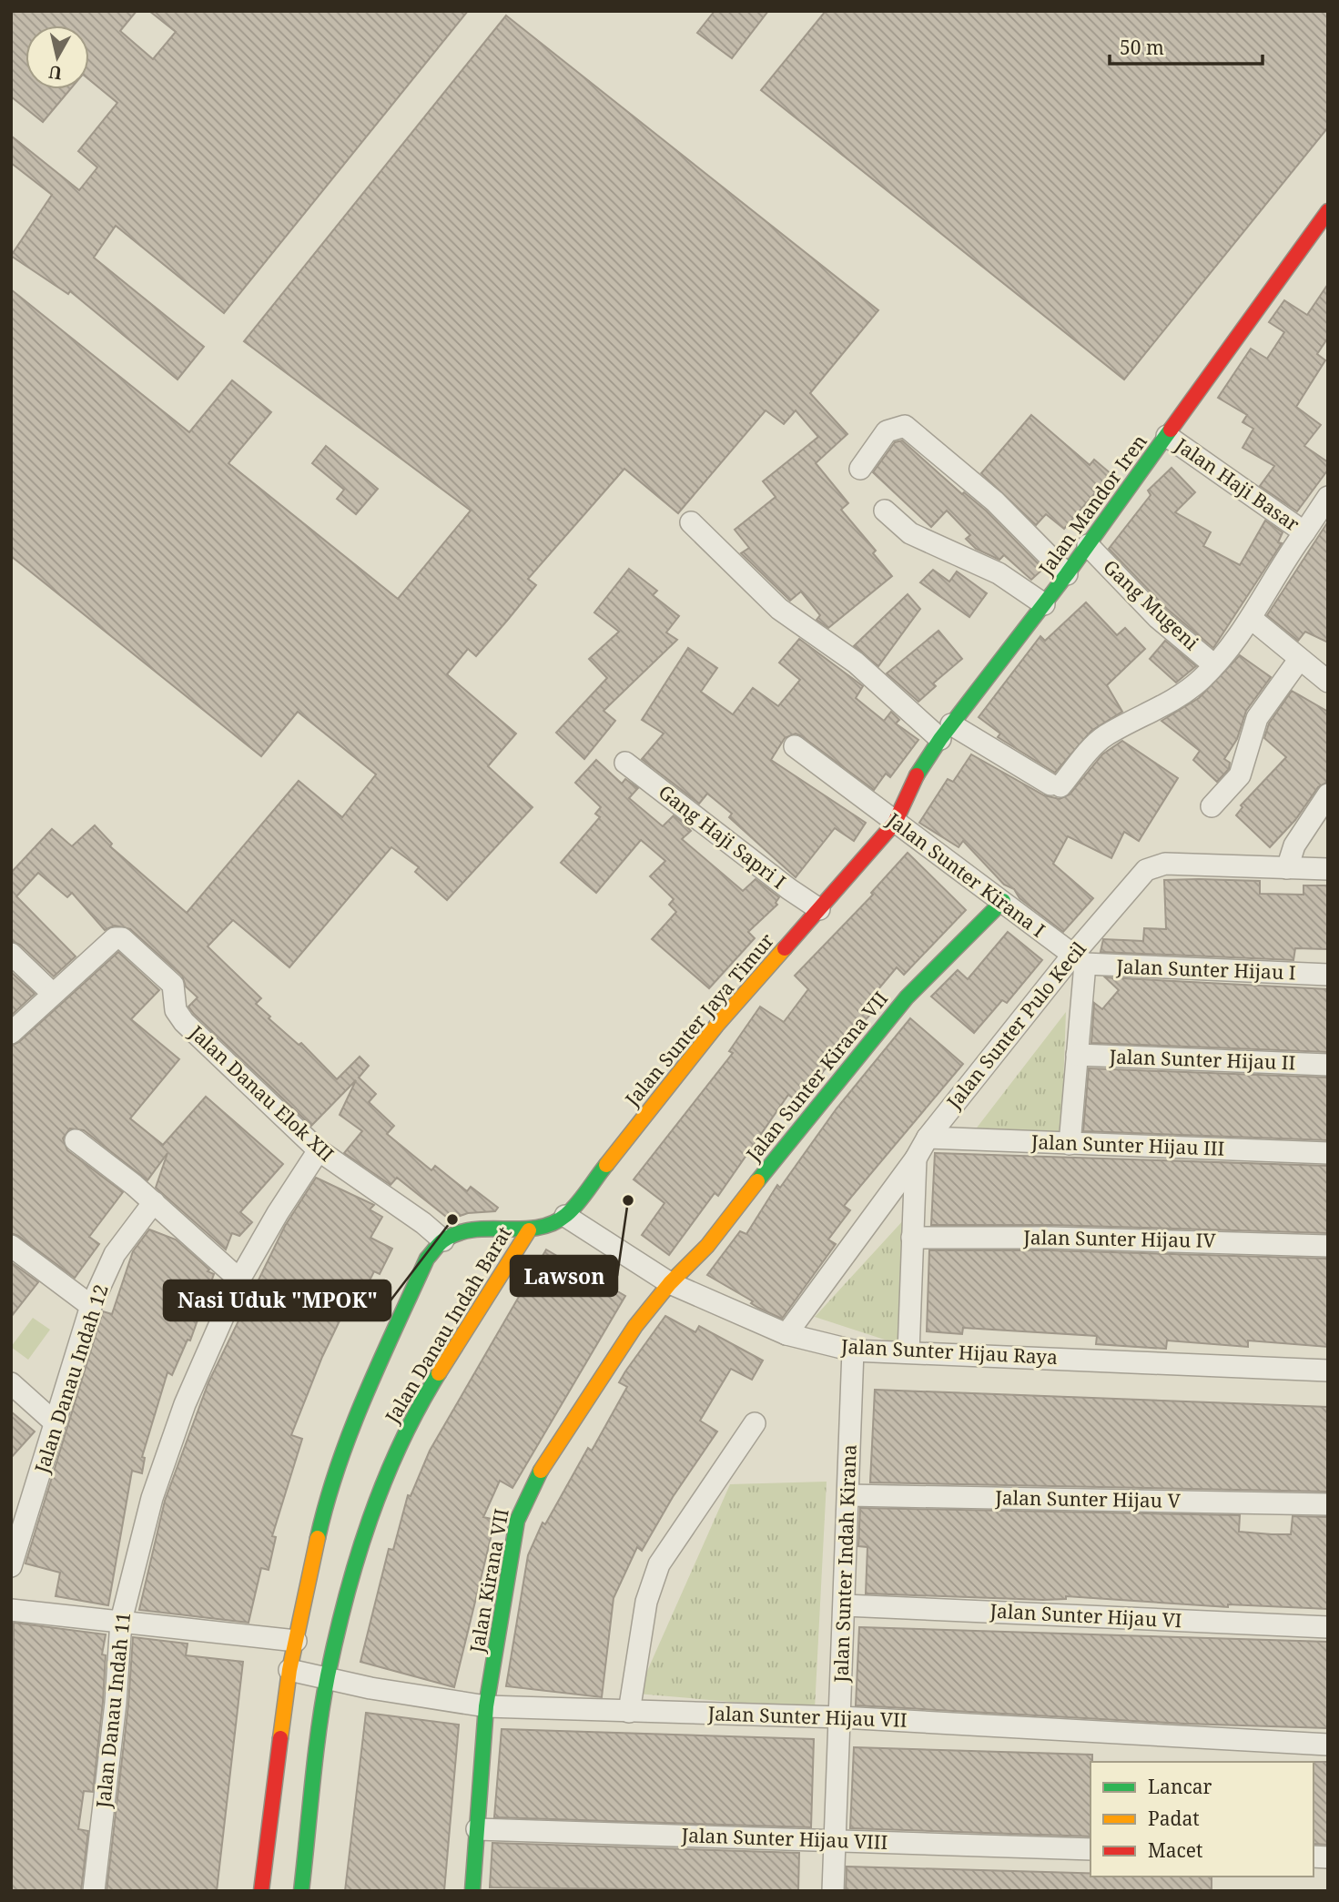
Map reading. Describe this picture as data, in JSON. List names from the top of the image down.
{
  "streets": {
    "street": [
      "Jalan Haji Basar",
      "Jalan Mandor Iren",
      "Gang Mugeni",
      "Gang Haji Sapri I",
      "Jalan Sunter Kirana I",
      "Jalan Sunter Hijau I",
      "Jalan Sunter Jaya Timur",
      "Jalan Sunter Pulo Kecil",
      "Jalan Sunter Hijau II",
      "Jalan Sunter Kirana VII",
      "Jalan Danau Elok XII",
      "Jalan Sunter Hijau III",
      "Jalan Sunter Hijau IV",
      "Jalan Danau Indah Barat",
      "Jalan Sunter Hijau Raya",
      "Jalan Danau Indah 12",
      "Jalan Sunter Hijau V",
      "Jalan Sunter Indah Kirana",
      "Jalan Kirana VII",
      "Jalan Sunter Hijau VI",
      "Jalan Danau Indah 11",
      "Jalan Sunter Hijau VII",
      "Jalan Sunter Hijau VIII"
    ]
  },
  "crossings": [
    ["Jalan Haji Basar", "Jalan Mandor Iren"],
    ["Jalan Mandor Iren", "Gang Mugeni"],
    ["Jalan Mandor Iren", "Jalan Sunter Kirana I"],
    ["Jalan Mandor Iren", "Jalan Sunter Jaya Timur"],
    ["Gang Haji Sapri I", "Jalan Sunter Jaya Timur"],
    ["Jalan Sunter Kirana I", "Jalan Sunter Hijau I"],
    ["Jalan Sunter Kirana I", "Jalan Sunter Jaya Timur"],
    ["Jalan Sunter Kirana I", "Jalan Sunter Pulo Kecil"],
    ["Jalan Sunter Kirana I", "Jalan Sunter Kirana VII"],
    ["Jalan Sunter Hijau I", "Jalan Sunter Pulo Kecil"],
    ["Jalan Sunter Jaya Timur", "Jalan Sunter Hijau Raya"],
    ["Jalan Sunter Pulo Kecil", "Jalan Sunter Hijau III"],
    ["Jalan Sunter Pulo Kecil", "Jalan Sunter Hijau Raya"],
    ["Jalan Sunter Kirana VII", "Jalan Sunter Hijau Raya"],
    ["Jalan Sunter Kirana VII", "Jalan Kirana VII"],
    ["Jalan Danau Elok XII", "Jalan Danau Indah Barat"],
    ["Jalan Danau Elok XII", "Jalan Danau Indah 11"],
    ["Jalan Danau Indah Barat", "Jalan Sunter Hijau VII"],
    ["Jalan Sunter Hijau Raya", "Jalan Sunter Indah Kirana"],
    ["Jalan Sunter Hijau Raya", "Jalan Kirana VII"],
    ["Jalan Sunter Hijau V", "Jalan Sunter Indah Kirana"],
    ["Jalan Sunter Indah Kirana", "Jalan Sunter Hijau VI"],
    ["Jalan Sunter Indah Kirana", "Jalan Sunter Hijau VII"],
    ["Jalan Sunter Indah Kirana", "Jalan Sunter Hijau VIII"],
    ["Jalan Kirana VII", "Jalan Sunter Hijau VII"],
    ["Jalan Kirana VII", "Jalan Sunter Hijau VIII"]
  ],
  "places": ["Lawson", "Nasi Uduk \"MPOK\""],
  "legend": ["Lancar", "Padat", "Macet"],
  "scale_bar": "50 m",
  "north": "bottom"
}
